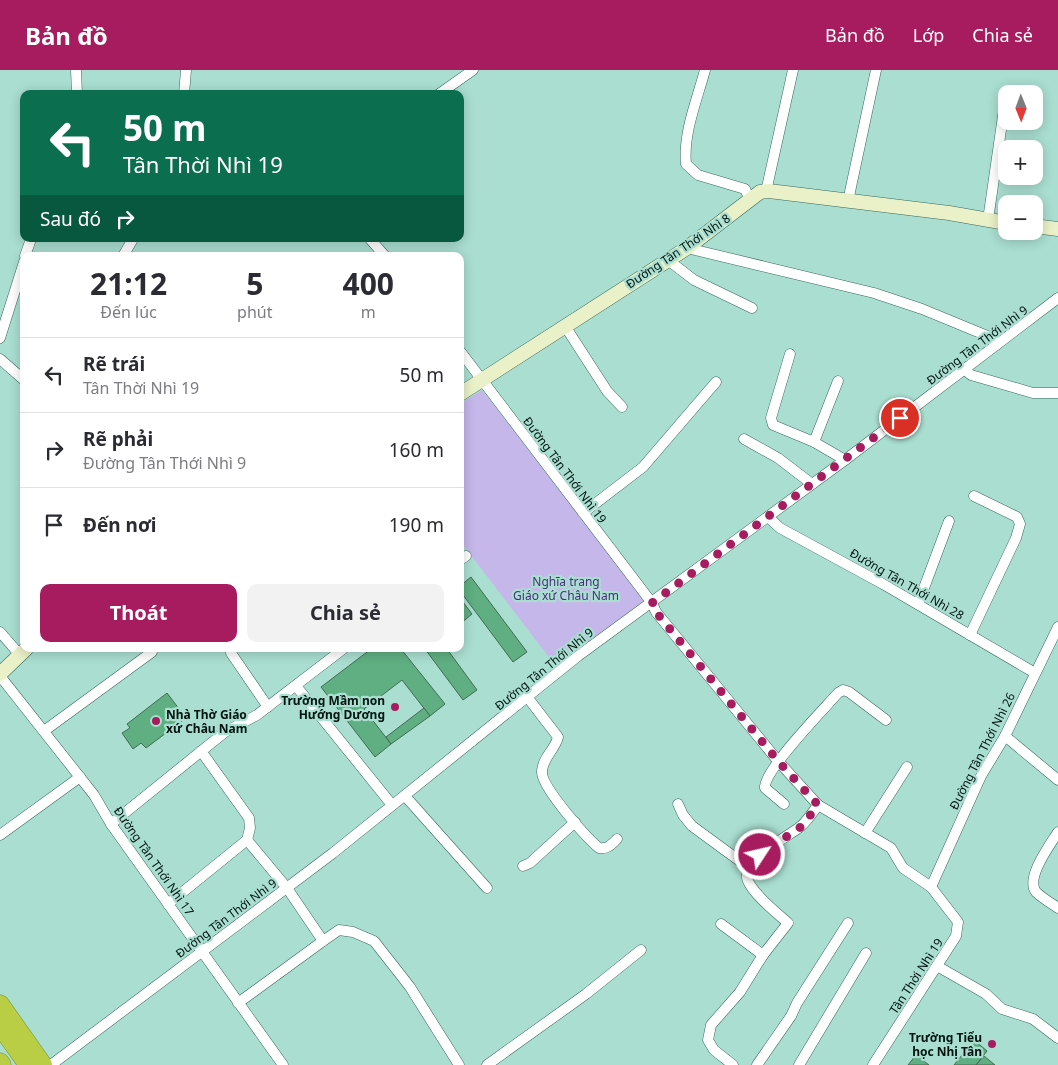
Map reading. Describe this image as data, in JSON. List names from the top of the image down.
{
  "streets": {
    "street": [
      "Đường Tân Thới Nhì 8",
      "Đường Tân Thới Nhì 9",
      "Đường Tân Thới Nhì 19",
      "Đường Tân Thới Nhì 28",
      "Đường Tân Thới Nhì 26",
      "Đường Tân Thới Nhì 17",
      "Tân Thời Nhì 19"
    ]
  },
  "crossings": [
    ["Đường Tân Thới Nhì 8", "Đường Tân Thới Nhì 19"],
    ["Đường Tân Thới Nhì 9", "Đường Tân Thới Nhì 19"],
    ["Đường Tân Thới Nhì 9", "Đường Tân Thới Nhì 28"],
    ["Đường Tân Thới Nhì 9", "Đường Tân Thới Nhì 17"],
    ["Đường Tân Thới Nhì 9", "Tân Thời Nhì 19"],
    ["Đường Tân Thới Nhì 19", "Tân Thời Nhì 19"],
    ["Đường Tân Thới Nhì 28", "Đường Tân Thới Nhì 26"],
    ["Đường Tân Thới Nhì 26", "Tân Thời Nhì 19"]
  ],
  "parks": ["Nghĩa trang Giáo xứ Châu Nam"],
  "places": ["Trường Mầm non Hướng Dương", "Nhà Thờ Giáo xứ Châu Nam", "Trường Tiểu học Nhị Tân"],
  "north": "bottom",
  "page": {
    "header": "Bản đồ",
    "nav": ["Bản đồ", "Lớp", "Chia sẻ"],
    "map_buttons": ["+", "−"],
    "turn": ["50 m", "Tân Thời Nhì 19"],
    "then": "Sau đó",
    "eta": [
      "21:12",
      "Đến lúc",
      "5",
      "phút",
      "400",
      "m"
    ],
    "list": [
      {
        "name": "Rẽ trái",
        "note": "Tân Thời Nhì 19",
        "value": "50 m"
      },
      {
        "name": "Rẽ phải",
        "note": "Đường Tân Thới Nhì 9",
        "value": "160 m"
      },
      {
        "name": "Đến nơi",
        "value": "190 m"
      }
    ],
    "buttons": ["Thoát", "Chia sẻ"]
  }
}
